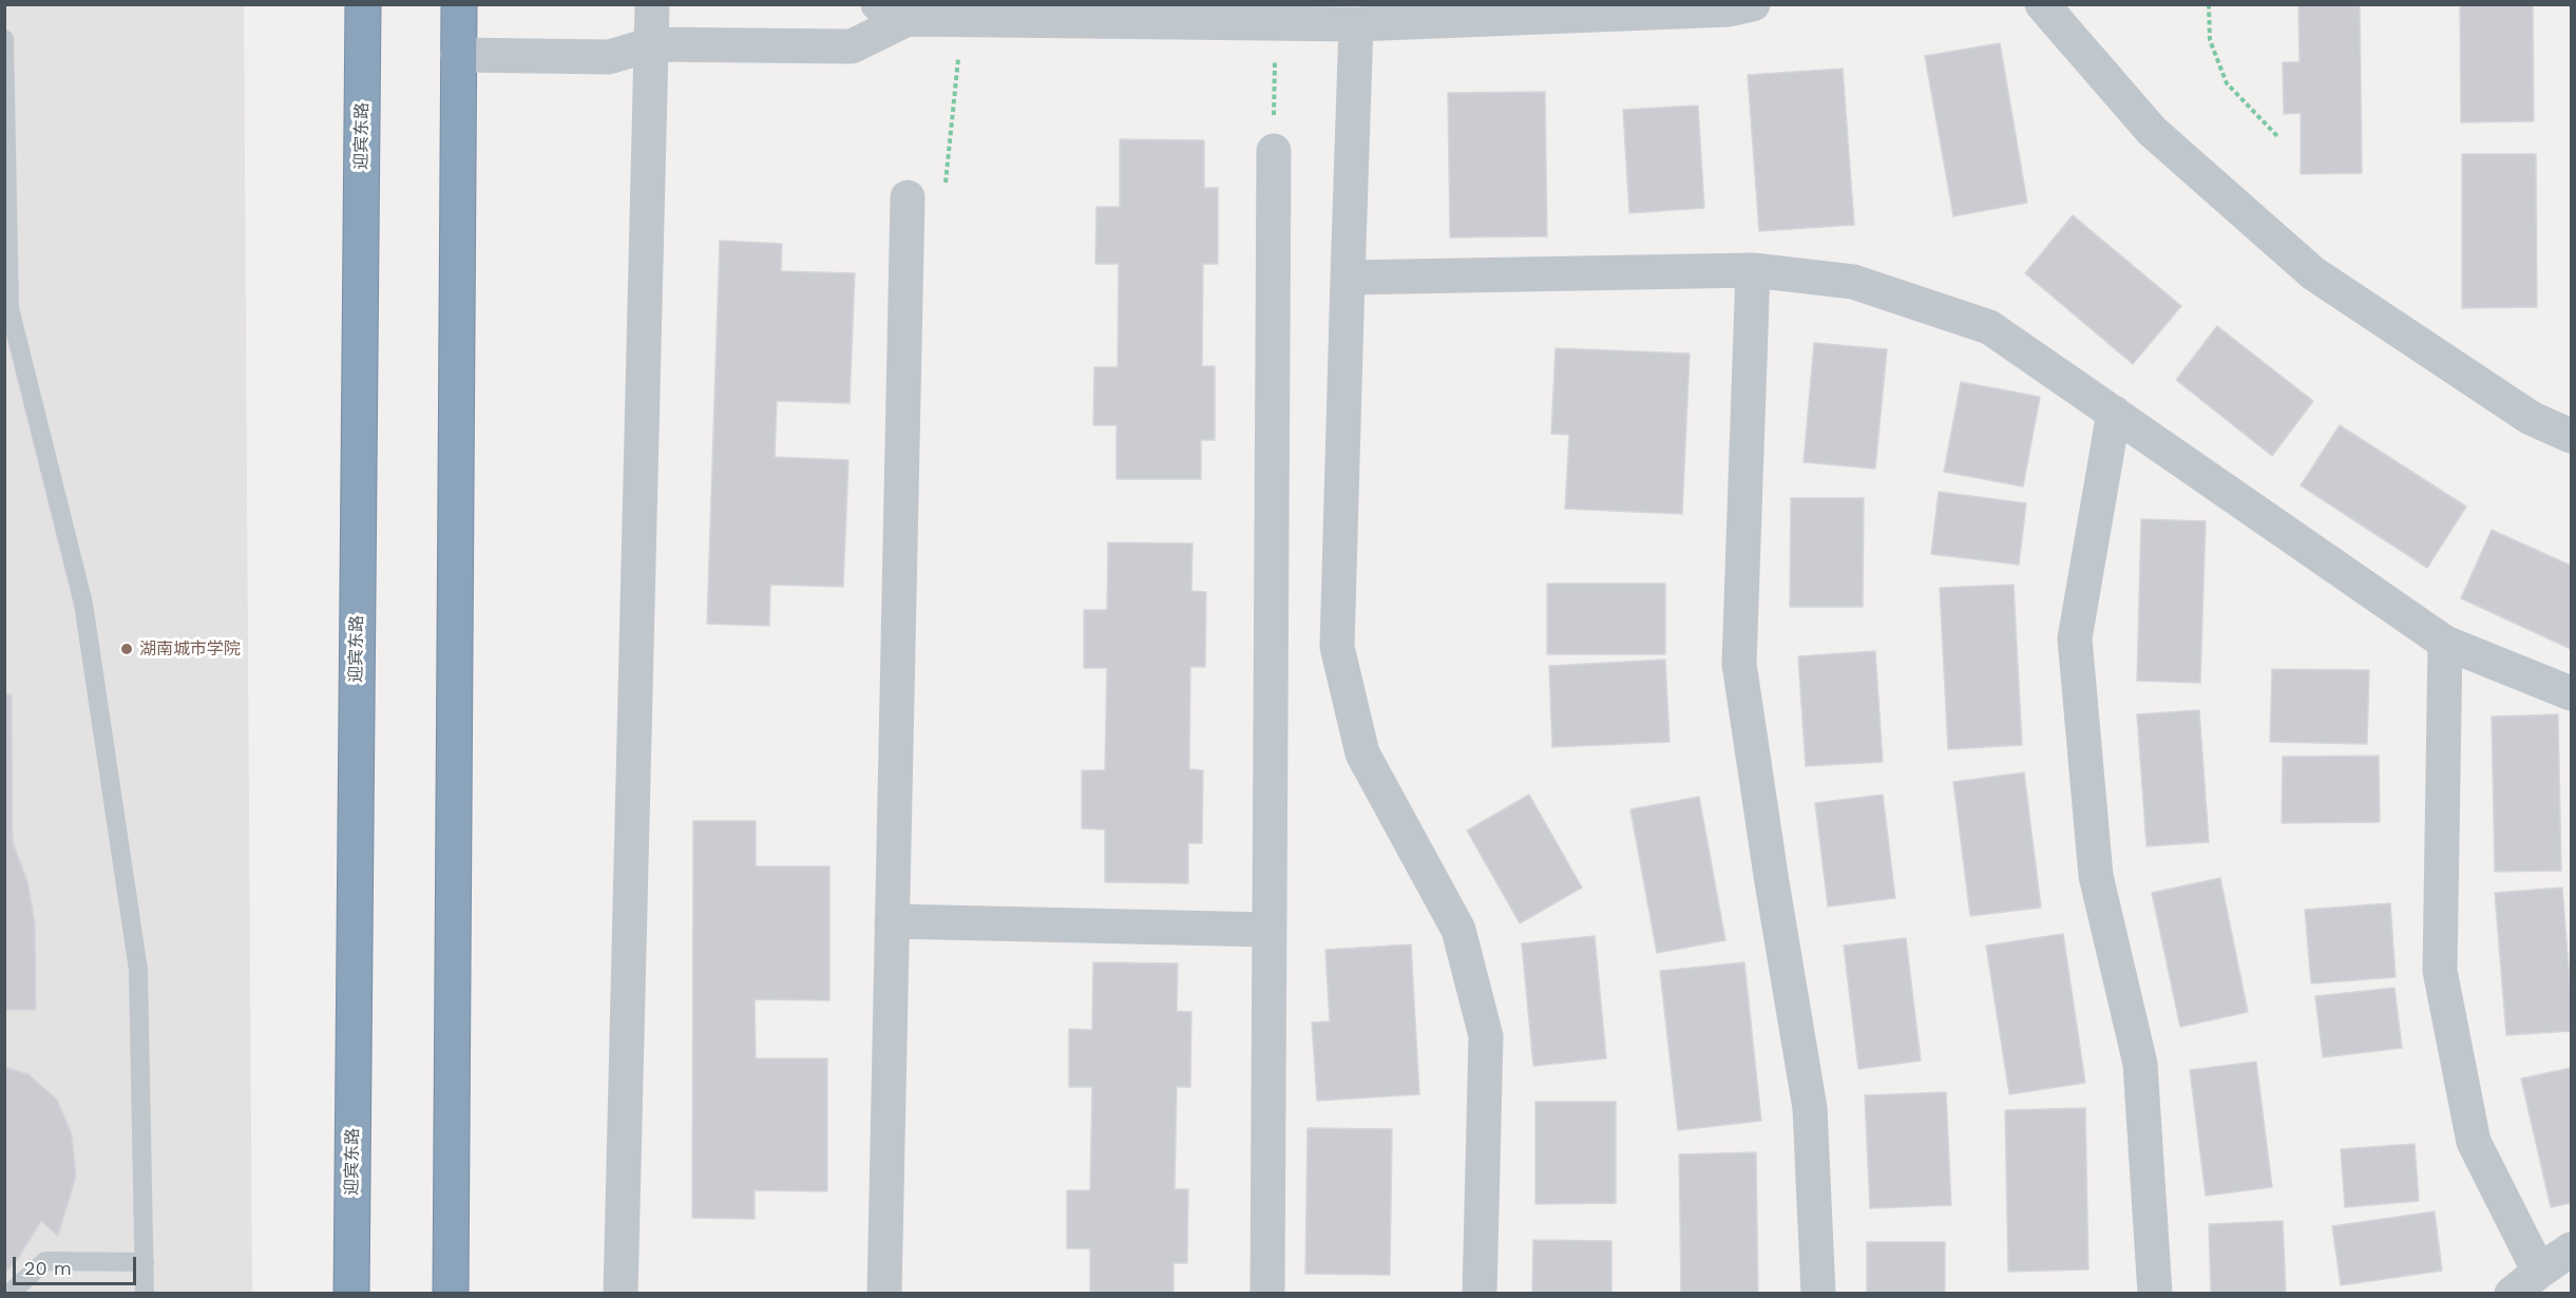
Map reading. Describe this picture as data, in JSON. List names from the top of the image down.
{
  "streets": {
    "highway": ["迎宾东路"]
  },
  "places": ["湖南城市学院"],
  "scale_bar": "20 m"
}
